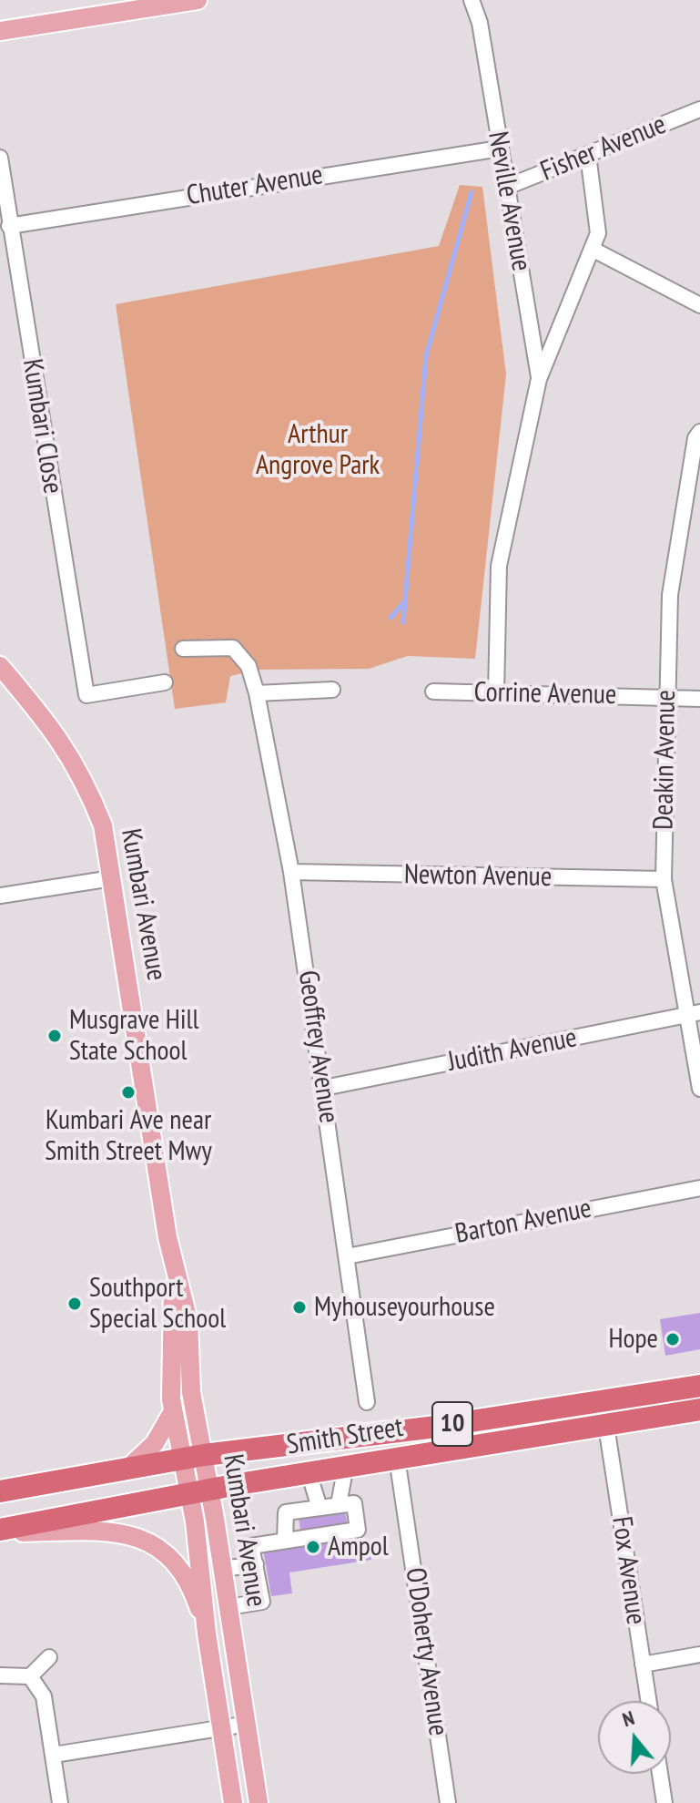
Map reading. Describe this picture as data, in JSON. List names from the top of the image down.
{
  "streets": {
    "highway": ["10", "Smith Street"],
    "main road": ["Kumbari Avenue"],
    "street": [
      "Fisher Avenue",
      "Chuter Avenue",
      "Neville Avenue",
      "Kumbari Close",
      "Corrine Avenue",
      "Deakin Avenue",
      "Newton Avenue",
      "Geoffrey Avenue",
      "Judith Avenue",
      "Barton Avenue",
      "Fox Avenue",
      "O'Doherty Avenue"
    ]
  },
  "crossings": [
    ["Fisher Avenue", "Neville Avenue"],
    ["Chuter Avenue", "Neville Avenue"],
    ["Chuter Avenue", "Kumbari Close"],
    ["Neville Avenue", "Corrine Avenue"],
    ["Corrine Avenue", "Deakin Avenue"],
    ["Deakin Avenue", "Newton Avenue"],
    ["Deakin Avenue", "Judith Avenue"],
    ["Newton Avenue", "Geoffrey Avenue"],
    ["Kumbari Avenue", "Smith Street"],
    ["Geoffrey Avenue", "Judith Avenue"],
    ["Geoffrey Avenue", "Barton Avenue"],
    ["Smith Street", "Fox Avenue"],
    ["Smith Street", "O'Doherty Avenue"]
  ],
  "parks": ["Arthur Angrove Park"],
  "places": [
    "Musgrave Hill State School",
    "Kumbari Ave near Smith Street Mwy",
    "Southport Special School",
    "Myhouseyourhouse",
    "Hope",
    "Ampol"
  ],
  "north": "top"
}
